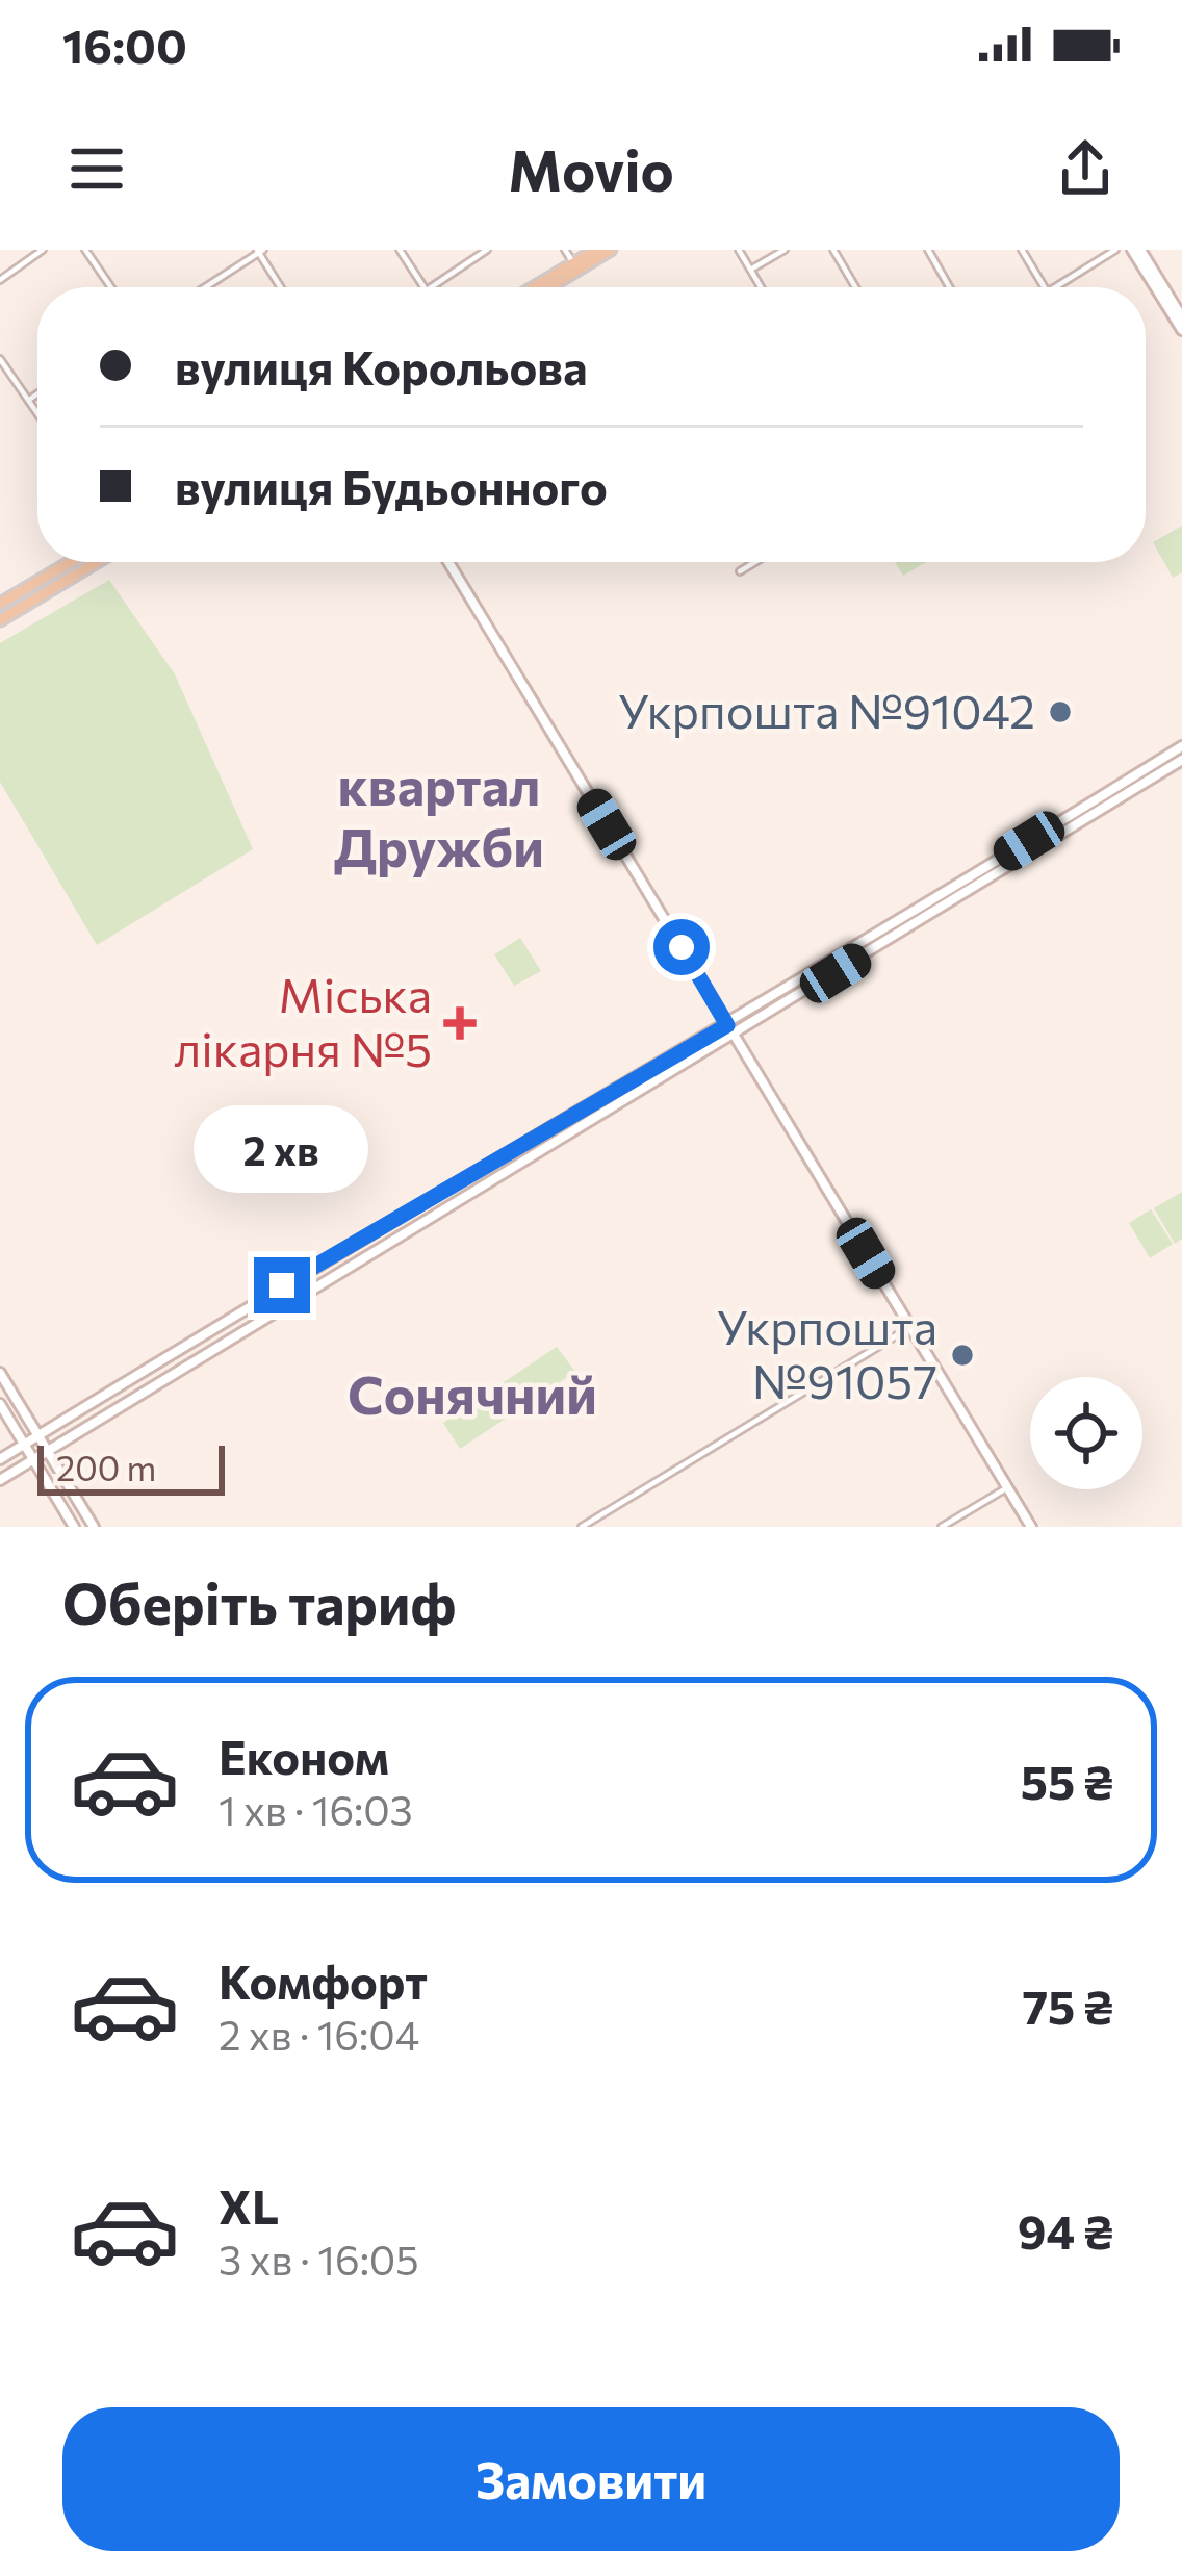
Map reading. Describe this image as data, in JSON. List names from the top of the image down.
{
  "districts": ["квартал Дружби", "Сонячний"],
  "places": {
    "other": ["Укрпошта №91042", "Укрпошта №91057"],
    "health": ["Міська лікарня №5"]
  },
  "scale_bar": "200 m",
  "page": {
    "status": "16:00",
    "header": "Movio",
    "banner": ["вулиця Корольова", "вулиця Будьонного"],
    "bubble": "2 хв",
    "scale": "200 m",
    "heading": "Оберіть тариф",
    "list": [
      {
        "name": "Економ",
        "note": "1 хв · 16:03",
        "value": "55 ₴"
      },
      {
        "name": "Комфорт",
        "note": "2 хв · 16:04",
        "value": "75 ₴"
      },
      {
        "name": "XL",
        "note": "3 хв · 16:05",
        "value": "94 ₴"
      }
    ],
    "buttons": "Замовити"
  }
}
